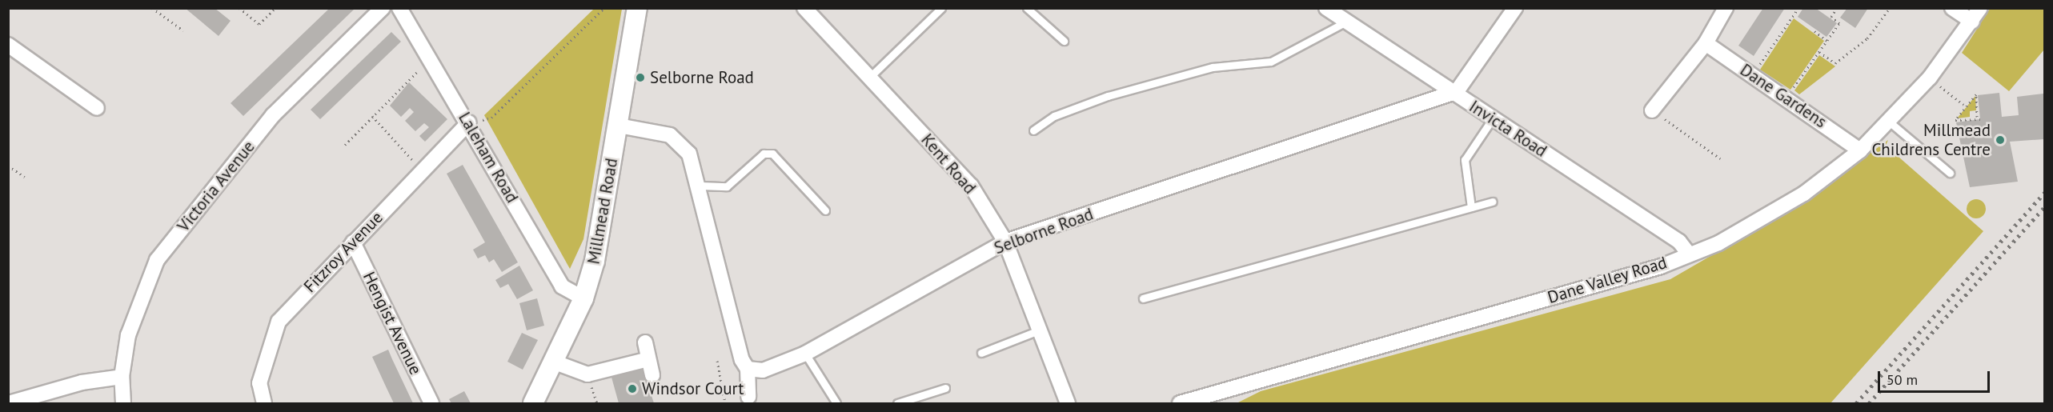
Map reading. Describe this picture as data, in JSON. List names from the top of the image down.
{
  "streets": {
    "main road": ["Millmead Road"],
    "street": [
      "Dane Gardens",
      "Invicta Road",
      "Laleham Road",
      "Kent Road",
      "Victoria Avenue",
      "Selborne Road",
      "Fitzroy Avenue",
      "Dane Valley Road",
      "Hengist Avenue"
    ]
  },
  "crossings": [
    ["Dane Gardens", "Dane Valley Road"],
    ["Invicta Road", "Selborne Road"],
    ["Invicta Road", "Dane Valley Road"],
    ["Laleham Road", "Millmead Road"],
    ["Laleham Road", "Fitzroy Avenue"],
    ["Kent Road", "Selborne Road"],
    ["Fitzroy Avenue", "Hengist Avenue"]
  ],
  "places": ["Selborne Road", "Millmead Childrens Centre", "Windsor Court"],
  "scale_bar": "50 m"
}
